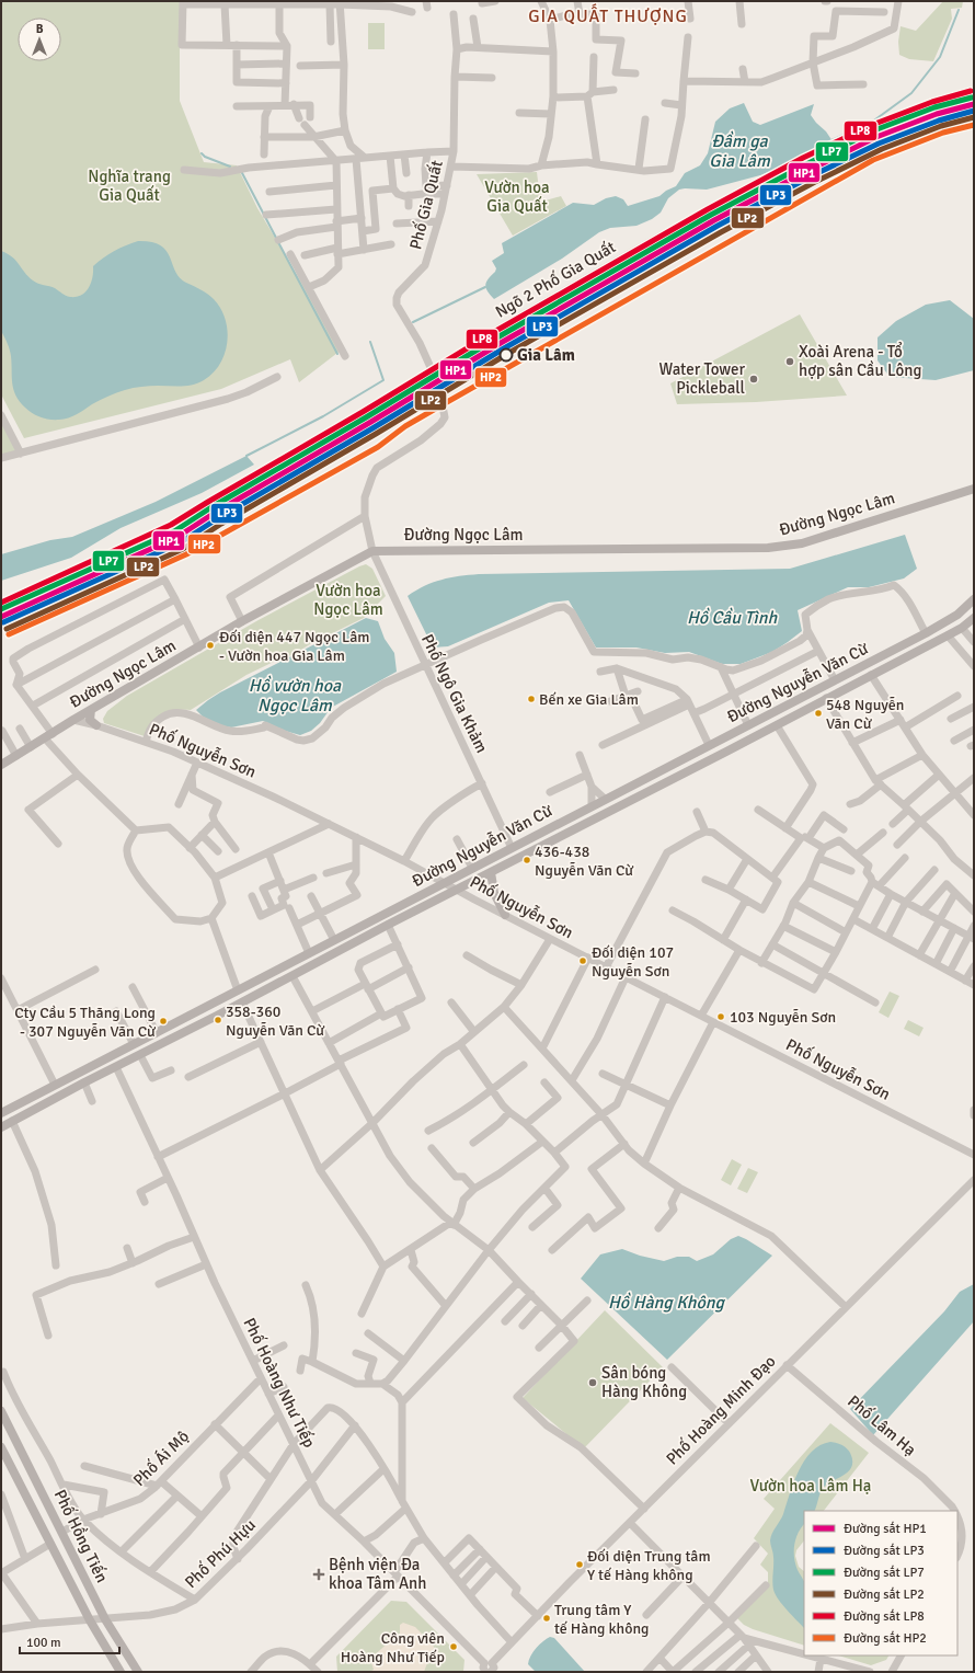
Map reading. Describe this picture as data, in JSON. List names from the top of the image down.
{
  "streets": {
    "main road": ["Đường Ngọc Lâm", "Đường Nguyễn Văn Cừ", "Phố Hồng Tiến"],
    "street": [
      "Phố Gia Quất",
      "Ngõ 2 Phố Gia Quất",
      "Phố Ngô Gia Khảm",
      "Phố Nguyễn Sơn",
      "Phố Hoàng Như Tiếp",
      "Phố Hoàng Minh Đạo",
      "Phố Lâm Hạ",
      "Phố Ái Mộ",
      "Phố Phú Hựu"
    ]
  },
  "crossings": [
    ["Phố Gia Quất", "Ngõ 2 Phố Gia Quất"],
    ["Phố Gia Quất", "Phố Ngô Gia Khảm"],
    ["Đường Ngọc Lâm", "Phố Ngô Gia Khảm"],
    ["Đường Ngọc Lâm", "Phố Nguyễn Sơn"],
    ["Đường Nguyễn Văn Cừ", "Phố Ngô Gia Khảm"],
    ["Đường Nguyễn Văn Cừ", "Phố Nguyễn Sơn"],
    ["Đường Nguyễn Văn Cừ", "Phố Hoàng Như Tiếp"],
    ["Phố Hoàng Như Tiếp", "Phố Hoàng Minh Đạo"],
    ["Phố Hoàng Như Tiếp", "Phố Ái Mộ"],
    ["Phố Hoàng Như Tiếp", "Phố Phú Hựu"],
    ["Phố Hoàng Minh Đạo", "Phố Lâm Hạ"],
    ["Phố Ái Mộ", "Phố Hồng Tiến"],
    ["Phố Hồng Tiến", "Phố Phú Hựu"]
  ],
  "districts": ["GIA QUẤT THƯỢNG"],
  "water": [
    "Đầm ga Gia Lâm",
    "Hồ Cầu Tình",
    "Hồ vườn hoa Ngọc Lâm",
    "Hồ Hàng Không"
  ],
  "parks": [
    "Nghĩa trang Gia Quất",
    "Vườn hoa Gia Quất",
    "Vườn hoa Ngọc Lâm",
    "Vườn hoa Lâm Hạ"
  ],
  "places": {
    "other": [
      "Gia Lâm",
      "Xoài Arena - Tổ hợp sân Cầu Lông",
      "Water Tower Pickleball",
      "Đối diện 447 Ngọc Lâm - Vườn hoa Gia Lâm",
      "Bến xe Gia Lâm",
      "548 Nguyễn Văn Cừ",
      "436-438 Nguyễn Văn Cừ",
      "Đối diện 107 Nguyễn Sơn",
      "103 Nguyễn Sơn",
      "358-360 Nguyễn Văn Cừ",
      "Cty Cầu 5 Thăng Long - 307 Nguyễn Văn Cừ",
      "Sân bóng Hàng Không",
      "Đối diện Trung tâm Y tế Hàng không",
      "Trung tâm Y tế Hàng không",
      "Công viên Hoàng Như Tiếp"
    ],
    "health": ["Bệnh viện Đa khoa Tâm Anh"]
  },
  "lines": [
    "rail line LP8",
    "rail line LP7",
    "rail line HP1",
    "rail line LP3",
    "rail line LP2",
    "rail line HP2"
  ],
  "legend": [
    "Đường sắt HP1",
    "Đường sắt LP3",
    "Đường sắt LP7",
    "Đường sắt LP2",
    "Đường sắt LP8",
    "Đường sắt HP2"
  ],
  "scale_bar": "100 m",
  "north": "top"
}
